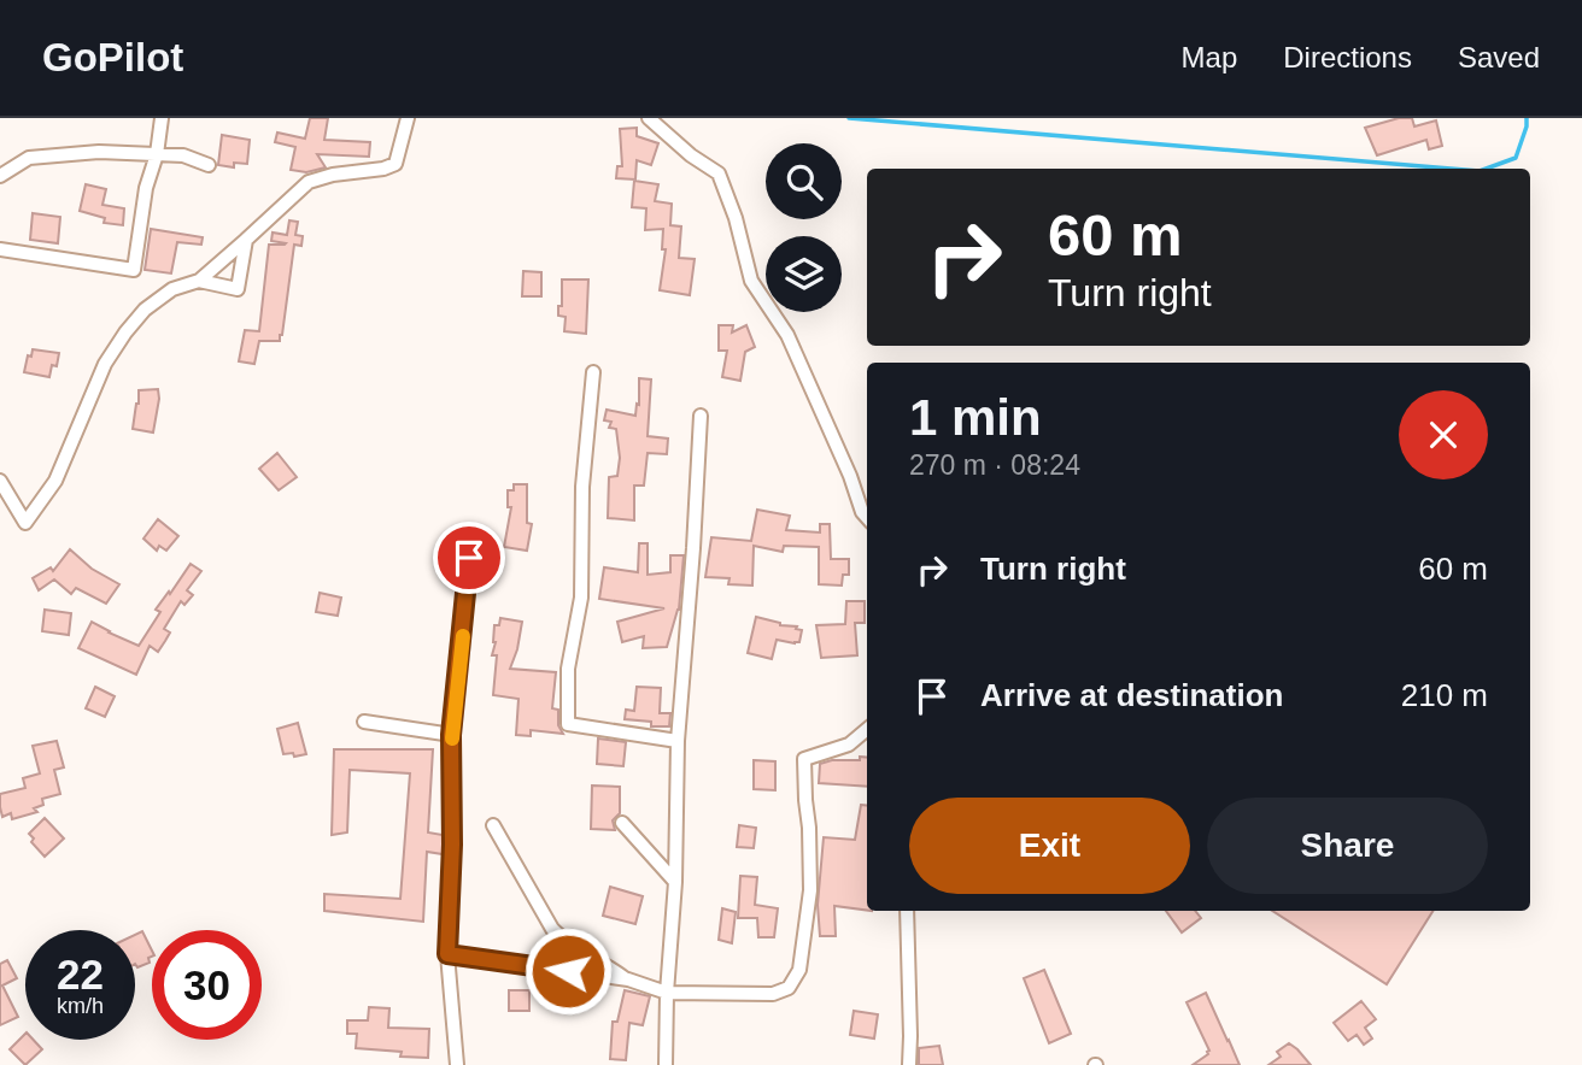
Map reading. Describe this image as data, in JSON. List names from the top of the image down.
{
  "page": {
    "header": "GoPilot",
    "nav": ["Map", "Directions", "Saved"],
    "turn": ["60 m", "Turn right"],
    "heading": ["1 min", "270 m · 08:24"],
    "list": [
      {
        "name": "Turn right",
        "value": "60 m"
      },
      {
        "name": "Arrive at destination",
        "value": "210 m"
      }
    ],
    "buttons": ["Exit", "Share"],
    "speed": "22 km/h",
    "limit": "30"
  }
}
